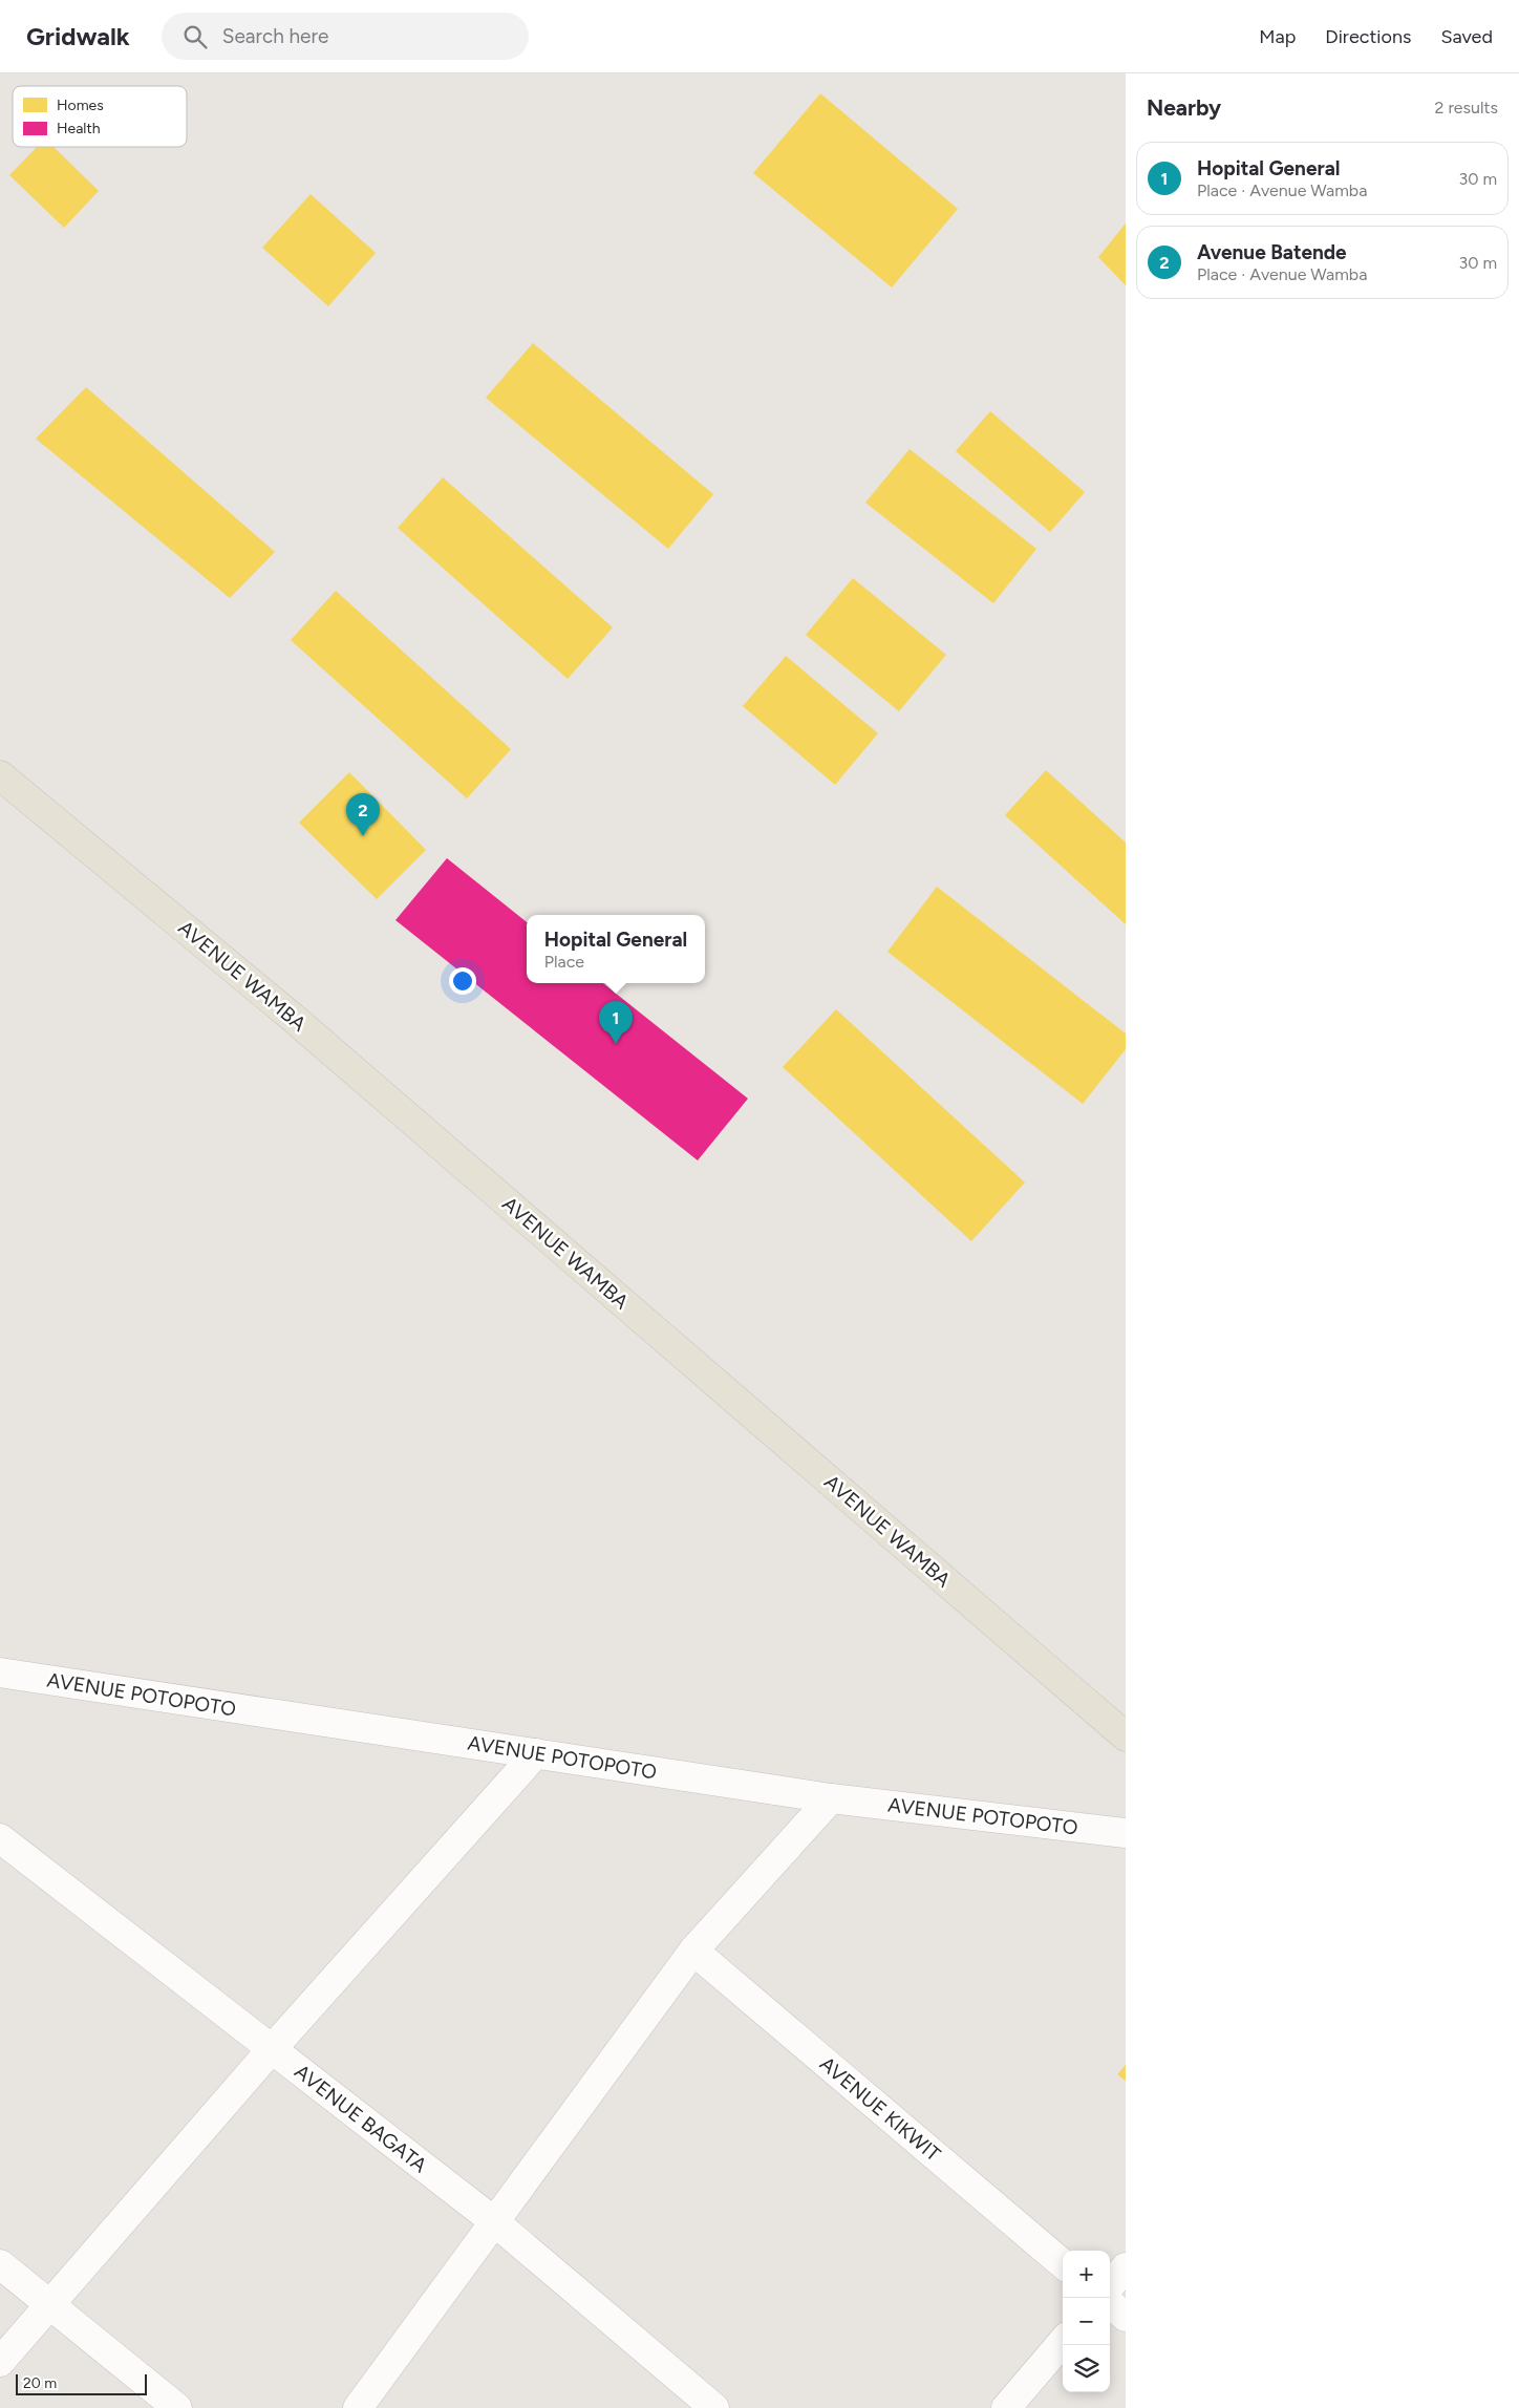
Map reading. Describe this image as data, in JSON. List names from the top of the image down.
{
  "streets": {
    "main road": ["AVENUE WAMBA"],
    "street": ["AVENUE POTOPOTO", "AVENUE KIKWIT", "AVENUE BAGATA"]
  },
  "legend": ["Homes", "Health"],
  "scale_bar": "20 m",
  "page": {
    "header": "Gridwalk",
    "search": "Search here",
    "nav": ["Map", "Directions", "Saved"],
    "heading": ["Nearby", "2 results"],
    "list": [
      {
        "mark": "1",
        "name": "Hopital General",
        "note": "Place · Avenue Wamba",
        "value": "30 m"
      },
      {
        "mark": "2",
        "name": "Avenue Batende",
        "note": "Place · Avenue Wamba",
        "value": "30 m"
      }
    ],
    "pins": ["2", "1"],
    "popup": ["Hopital General", "Place"],
    "map_buttons": ["+", "−"],
    "scale": "20 m"
  }
}
